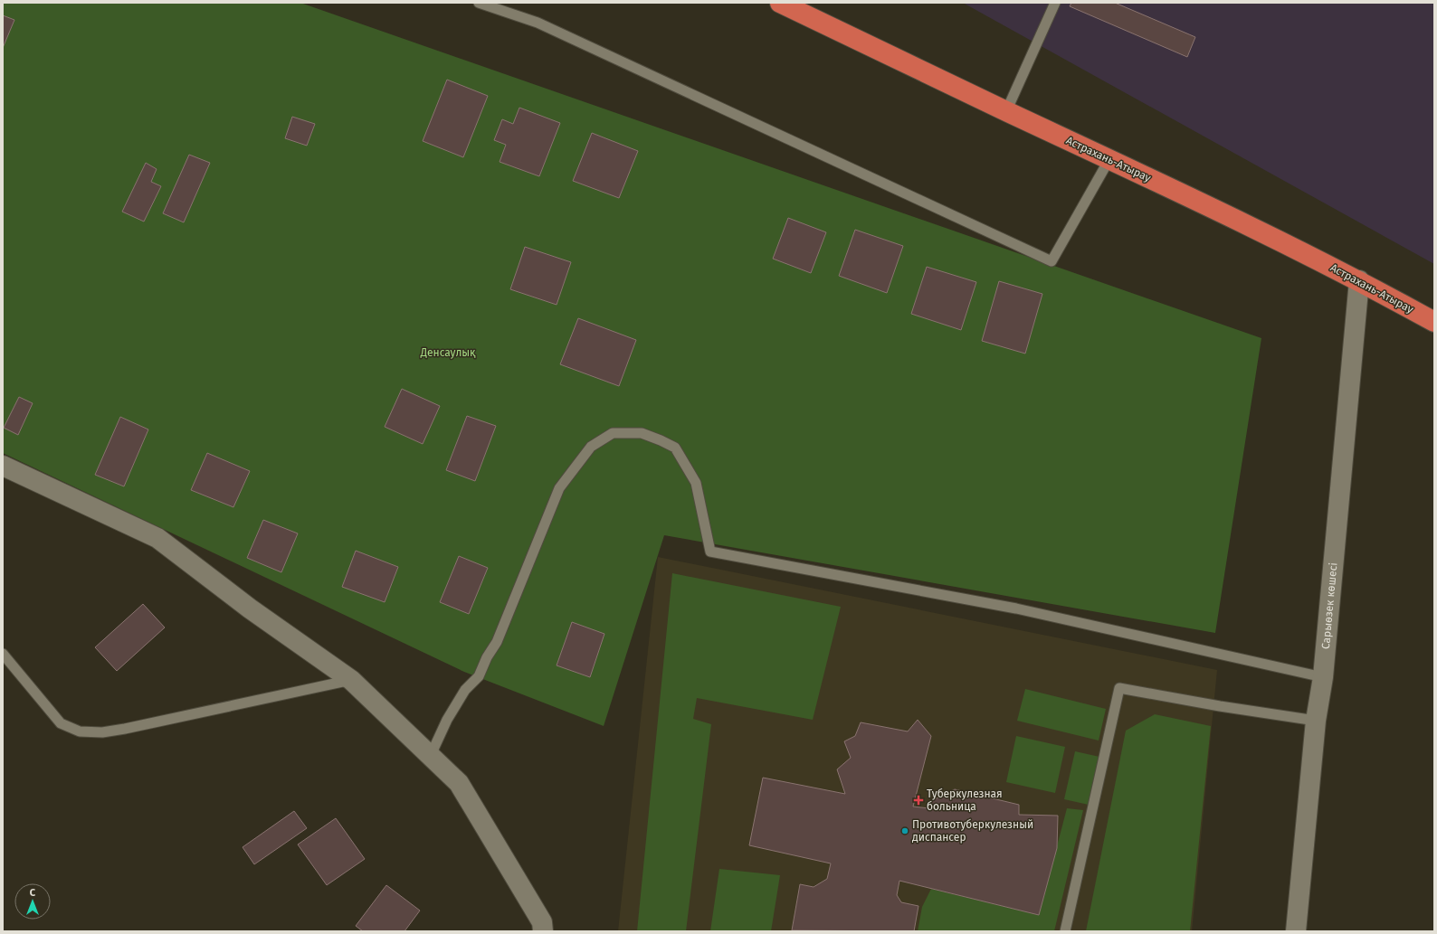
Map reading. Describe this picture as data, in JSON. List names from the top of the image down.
{
  "streets": {
    "highway": ["Астрахань-Атырау"],
    "street": ["Сарыөзек көшесі"]
  },
  "crossings": [
    ["Астрахань-Атырау", "Сарыөзек көшесі"]
  ],
  "parks": ["Денсаулық"],
  "places": {
    "health": ["Туберкулезная больница"],
    "other": ["Противотуберкулезный диспансер"]
  },
  "north": "top"
}
